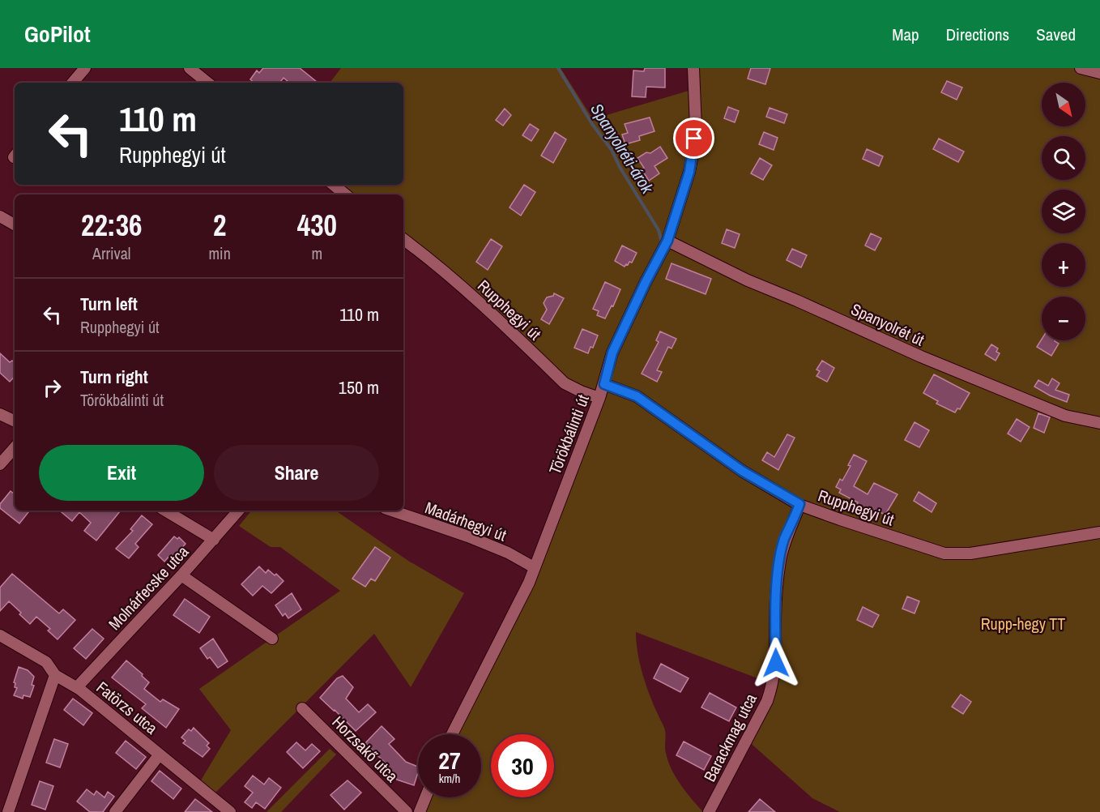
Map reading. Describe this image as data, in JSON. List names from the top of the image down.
{
  "streets": {
    "street": [
      "Rupphegyi út",
      "Spanyolrét út",
      "Törökbálinti út",
      "Madárhegyi út",
      "Molnárfecske utca",
      "Fatörzs utca",
      "Barackmag utca",
      "Horzsakő utca"
    ]
  },
  "crossings": [
    ["Rupphegyi út", "Törökbálinti út"],
    ["Rupphegyi út", "Barackmag utca"],
    ["Spanyolrét út", "Törökbálinti út"],
    ["Törökbálinti út", "Madárhegyi út"],
    ["Molnárfecske utca", "Fatörzs utca"]
  ],
  "water": ["Spanyolréti-árok"],
  "parks": ["Rupp-hegy TT"],
  "north": "bottom right",
  "page": {
    "header": "GoPilot",
    "nav": ["Map", "Directions", "Saved"],
    "map_buttons": ["+", "−"],
    "turn": ["110 m", "Rupphegyi út"],
    "eta": [
      "22:36",
      "Arrival",
      "2",
      "min",
      "430",
      "m"
    ],
    "list": [
      {
        "name": "Turn left",
        "note": "Rupphegyi út",
        "value": "110 m"
      },
      {
        "name": "Turn right",
        "note": "Törökbálinti út",
        "value": "150 m"
      }
    ],
    "buttons": ["Exit", "Share"],
    "speed": "27 km/h",
    "limit": "30"
  }
}
